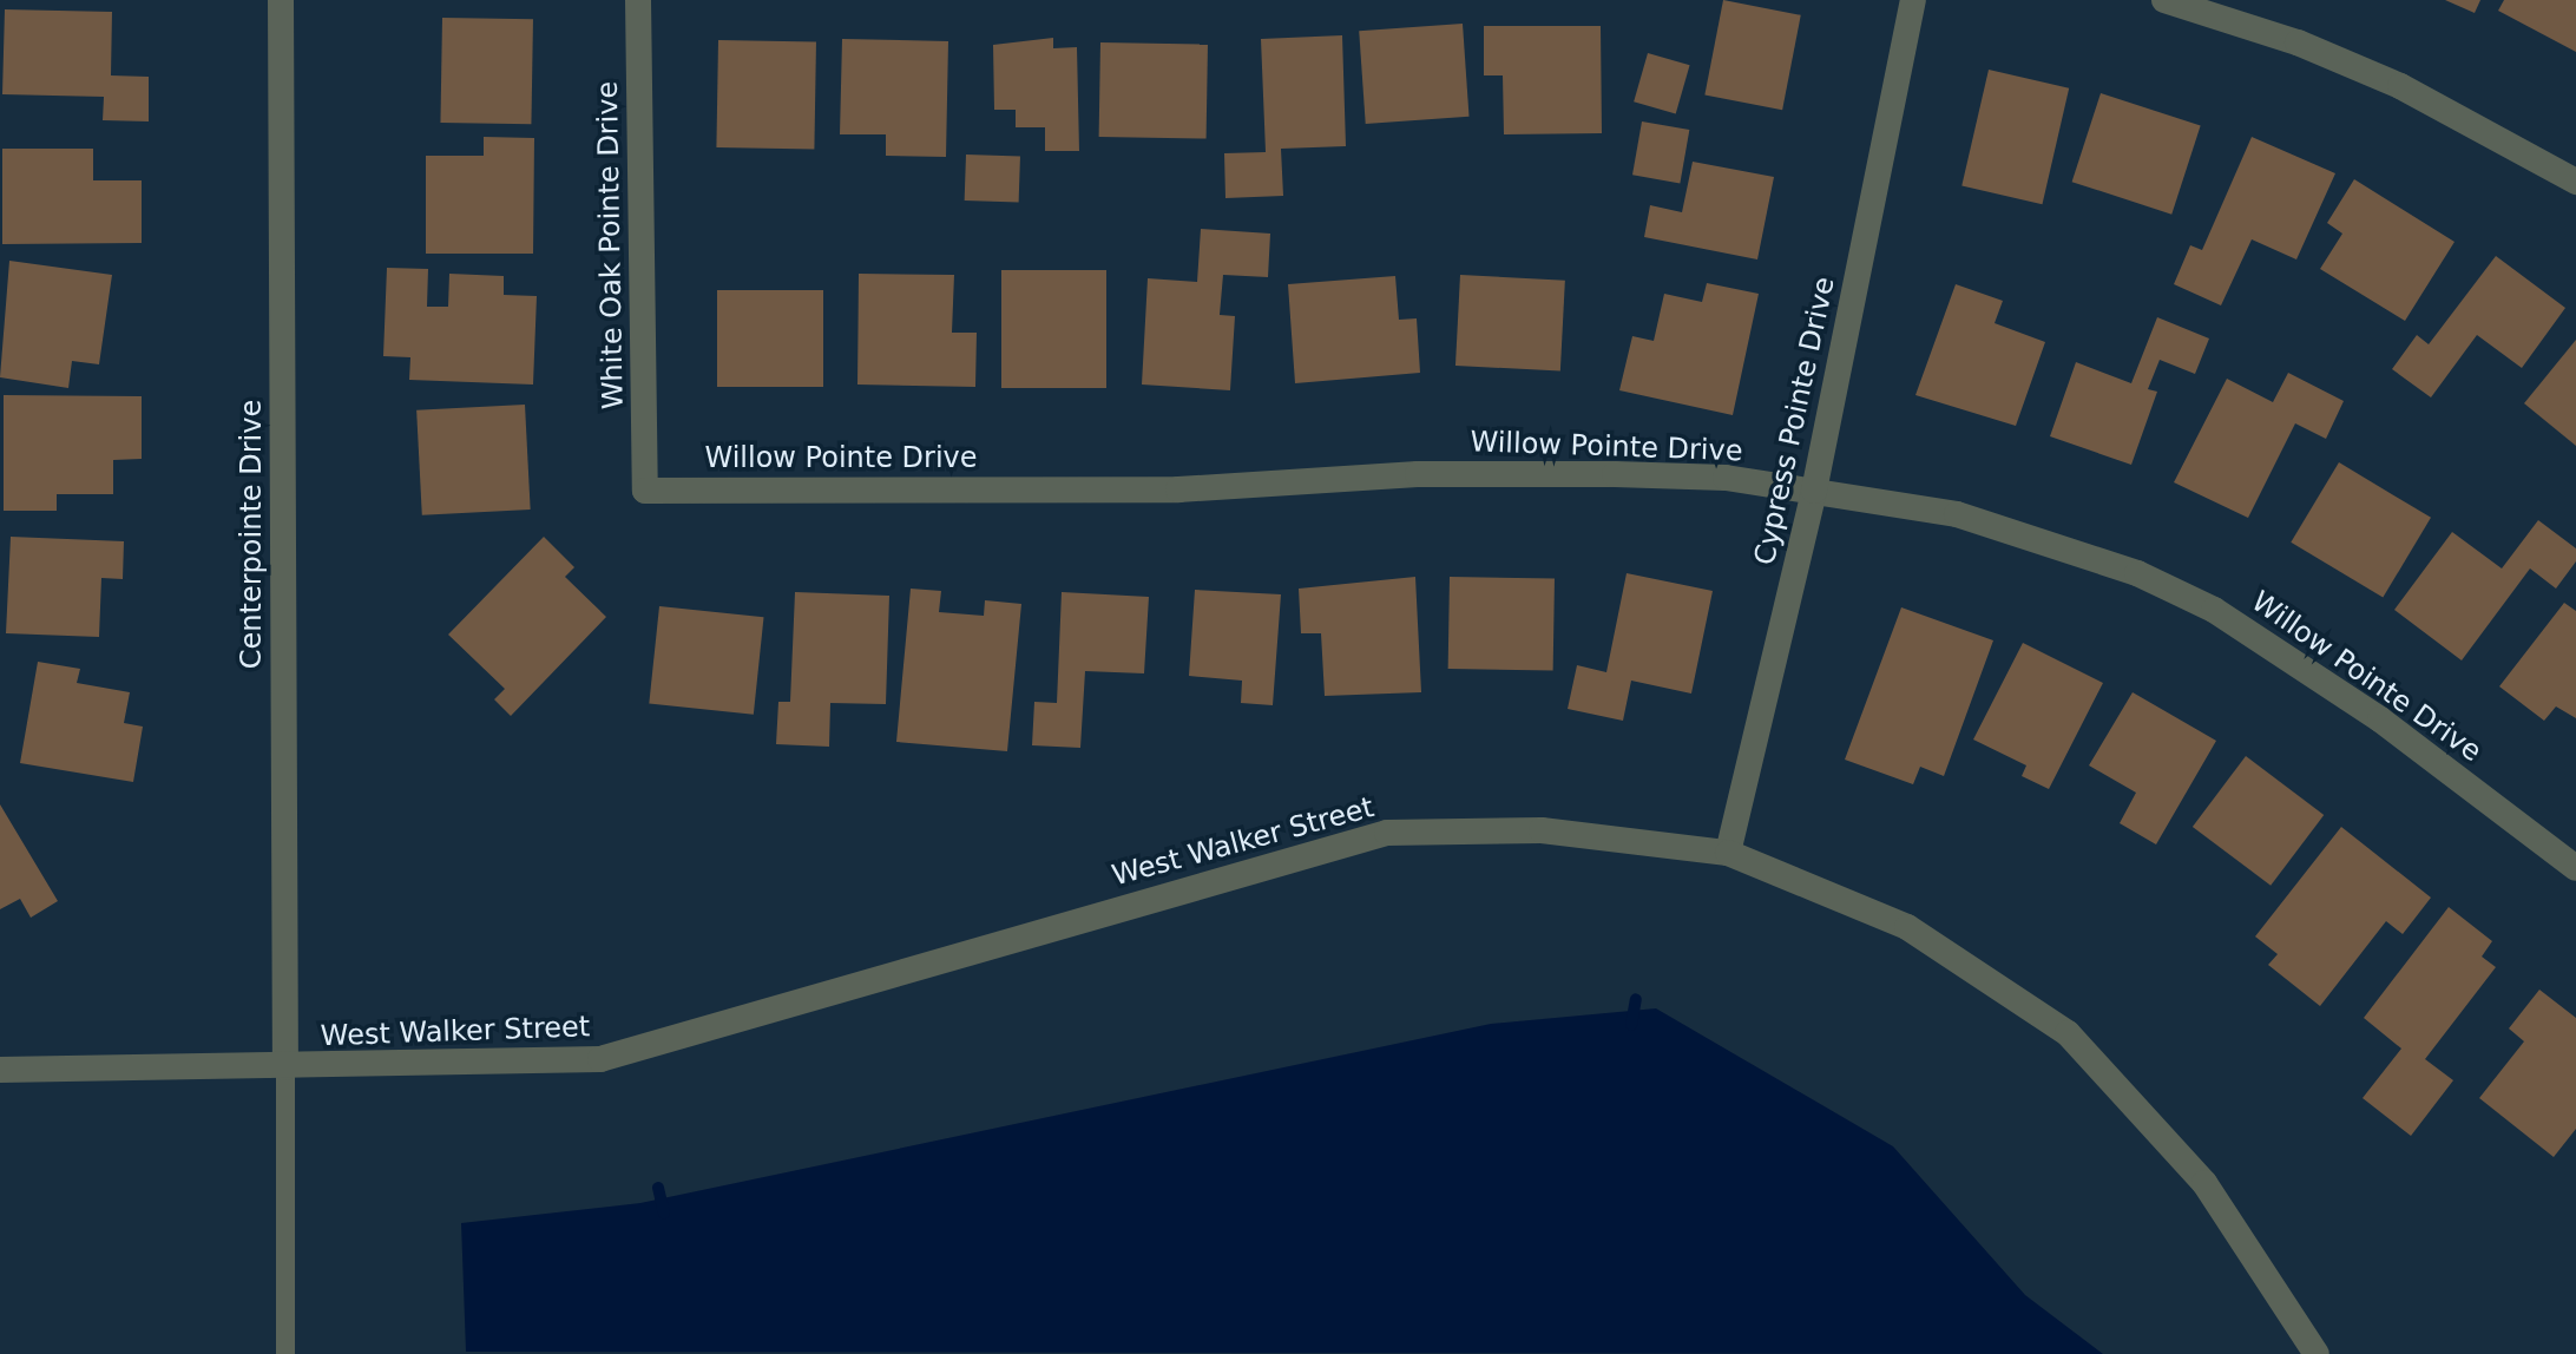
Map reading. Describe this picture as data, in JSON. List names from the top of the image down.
{
  "streets": {
    "street": [
      "White Oak Pointe Drive",
      "Cypress Pointe Drive",
      "Willow Pointe Drive",
      "Centerpointe Drive",
      "West Walker Street"
    ]
  },
  "crossings": [
    ["White Oak Pointe Drive", "Willow Pointe Drive"],
    ["Cypress Pointe Drive", "Willow Pointe Drive"],
    ["Cypress Pointe Drive", "West Walker Street"],
    ["Centerpointe Drive", "West Walker Street"]
  ]
}
